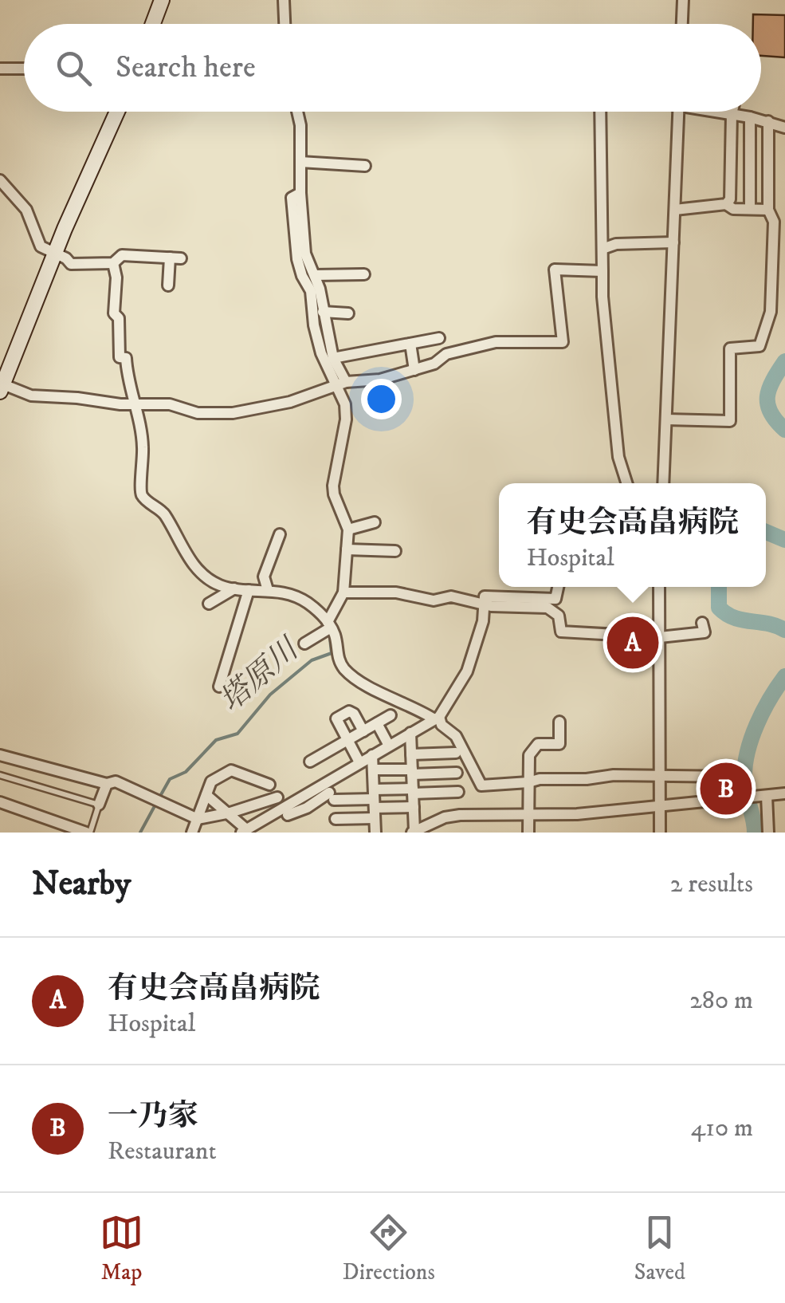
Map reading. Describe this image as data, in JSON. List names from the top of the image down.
{
  "water": ["塔原川"],
  "page": {
    "search": "Search here",
    "popup": ["有史会高畠病院", "Hospital"],
    "pins": ["A", "B"],
    "heading": ["Nearby", "2 results"],
    "list": [
      {
        "mark": "A",
        "name": "有史会高畠病院",
        "note": "Hospital",
        "value": "280 m"
      },
      {
        "mark": "B",
        "name": "一乃家",
        "note": "Restaurant",
        "value": "410 m"
      }
    ],
    "nav": ["Map", "Directions", "Saved"]
  }
}
